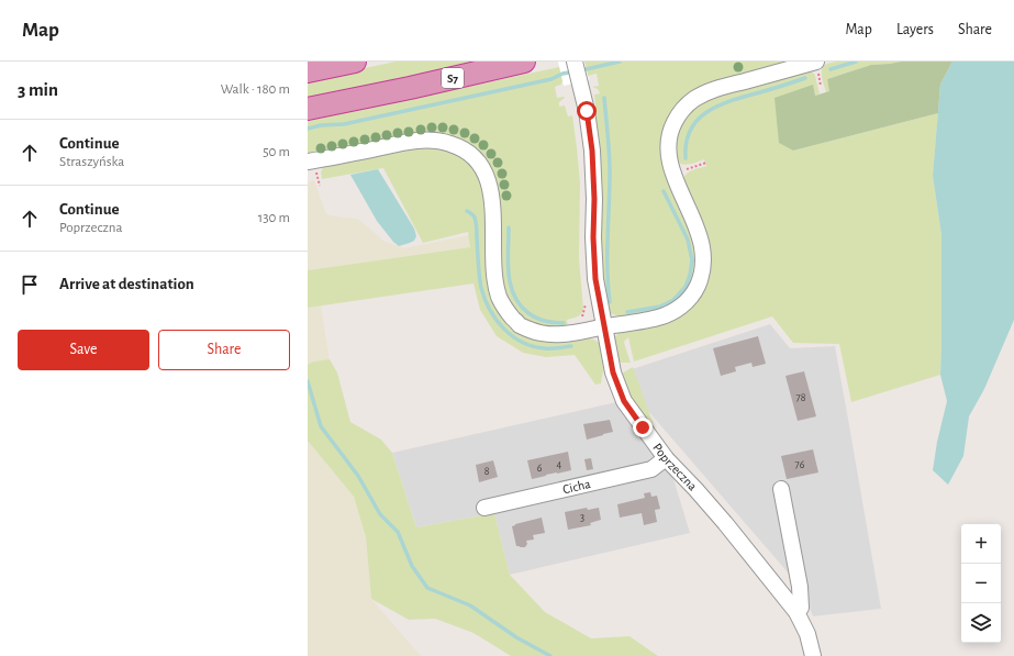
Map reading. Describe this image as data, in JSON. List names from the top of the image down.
{
  "streets": {
    "highway": ["S7"],
    "street": ["Poprzeczna", "Cicha"]
  },
  "crossings": [
    ["Poprzeczna", "Cicha"]
  ],
  "house_numbers": [
    "78",
    "4",
    "76",
    "6",
    "8",
    "3"
  ],
  "page": {
    "header": "Map",
    "nav": ["Map", "Layers", "Share"],
    "heading": ["3 min", "Walk · 180 m"],
    "list": [
      ["Continue", "Straszyńska", "50 m"],
      ["Continue", "Poprzeczna", "130 m"],
      "Arrive at destination"
    ],
    "buttons": ["Save", "Share"],
    "map_buttons": ["+", "−"]
  }
}
